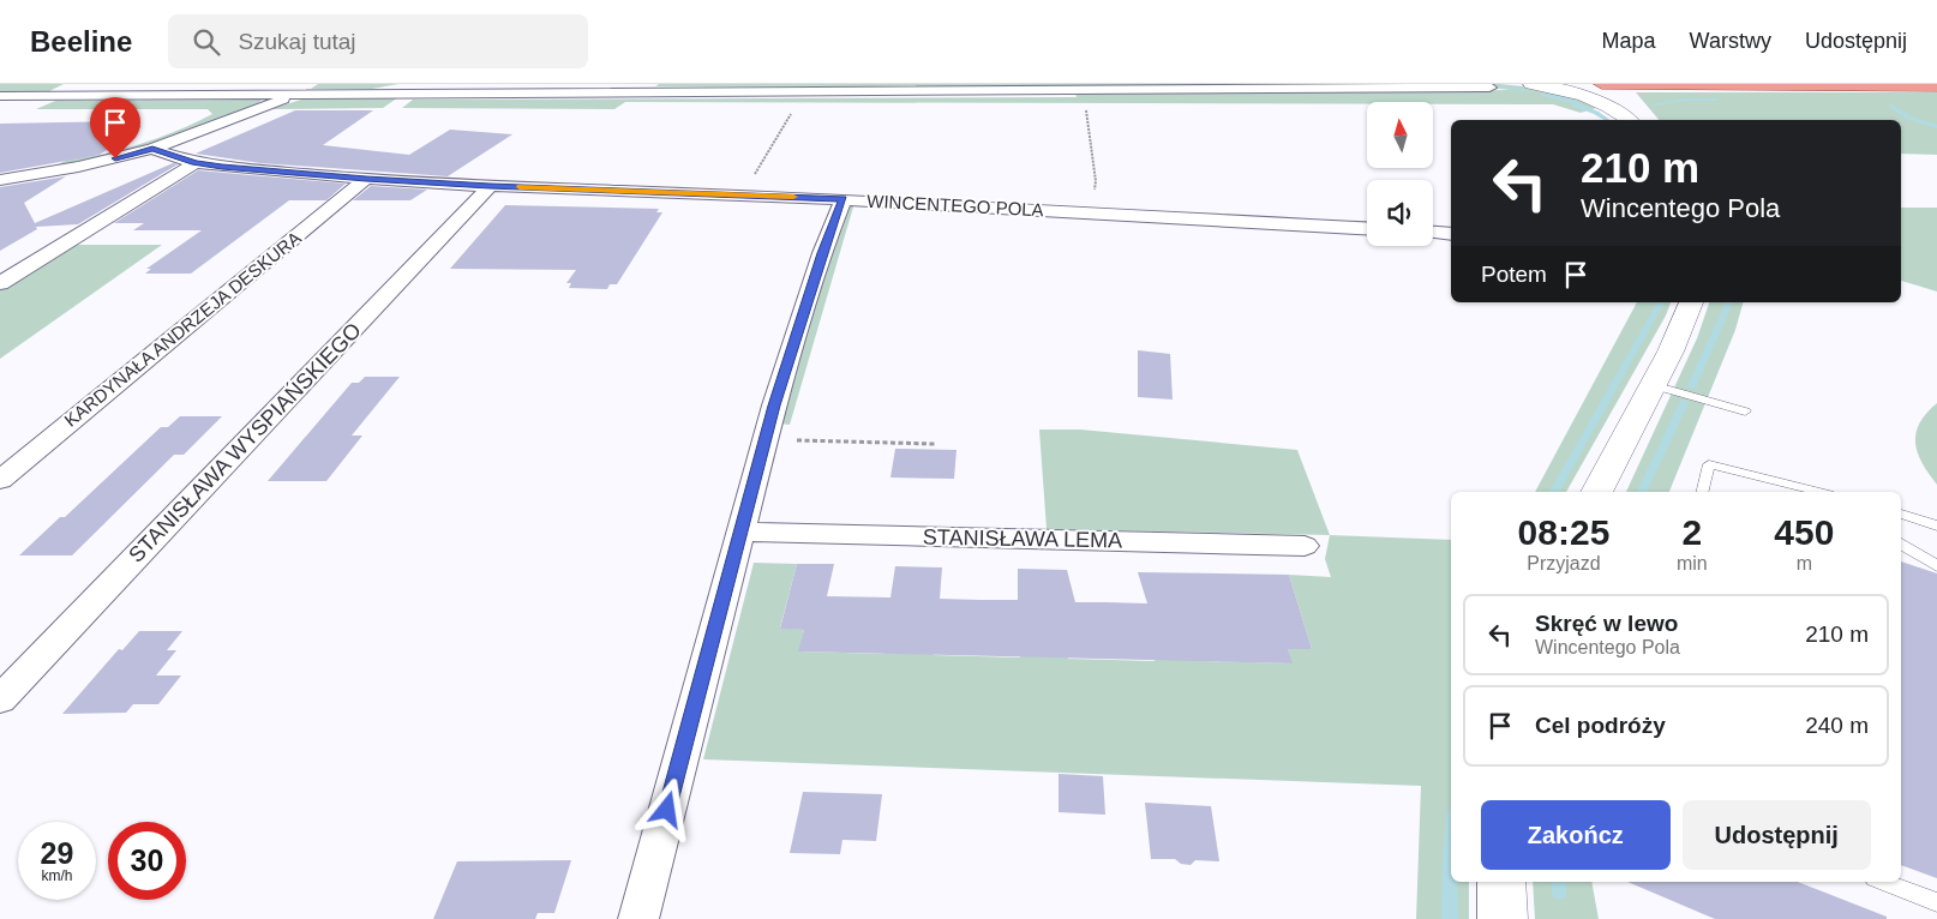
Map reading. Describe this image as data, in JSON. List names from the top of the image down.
{
  "streets": {
    "street": [
      "WINCENTEGO POLA",
      "KARDYNAŁA ANDRZEJA DESKURA",
      "STANISŁAWA WYSPIAŃSKIEGO",
      "STANISŁAWA LEMA"
    ]
  },
  "crossings": [
    ["WINCENTEGO POLA", "KARDYNAŁA ANDRZEJA DESKURA"],
    ["WINCENTEGO POLA", "STANISŁAWA WYSPIAŃSKIEGO"]
  ],
  "north": "top",
  "page": {
    "header": "Beeline",
    "search": "Szukaj tutaj",
    "nav": ["Mapa", "Warstwy", "Udostępnij"],
    "turn": ["210 m", "Wincentego Pola"],
    "then": "Potem",
    "eta": [
      "08:25",
      "Przyjazd",
      "2",
      "min",
      "450",
      "m"
    ],
    "list": [
      {
        "name": "Skręć w lewo",
        "note": "Wincentego Pola",
        "value": "210 m"
      },
      {
        "name": "Cel podróży",
        "value": "240 m"
      }
    ],
    "buttons": ["Zakończ", "Udostępnij"],
    "speed": "29 km/h",
    "limit": "30"
  }
}
